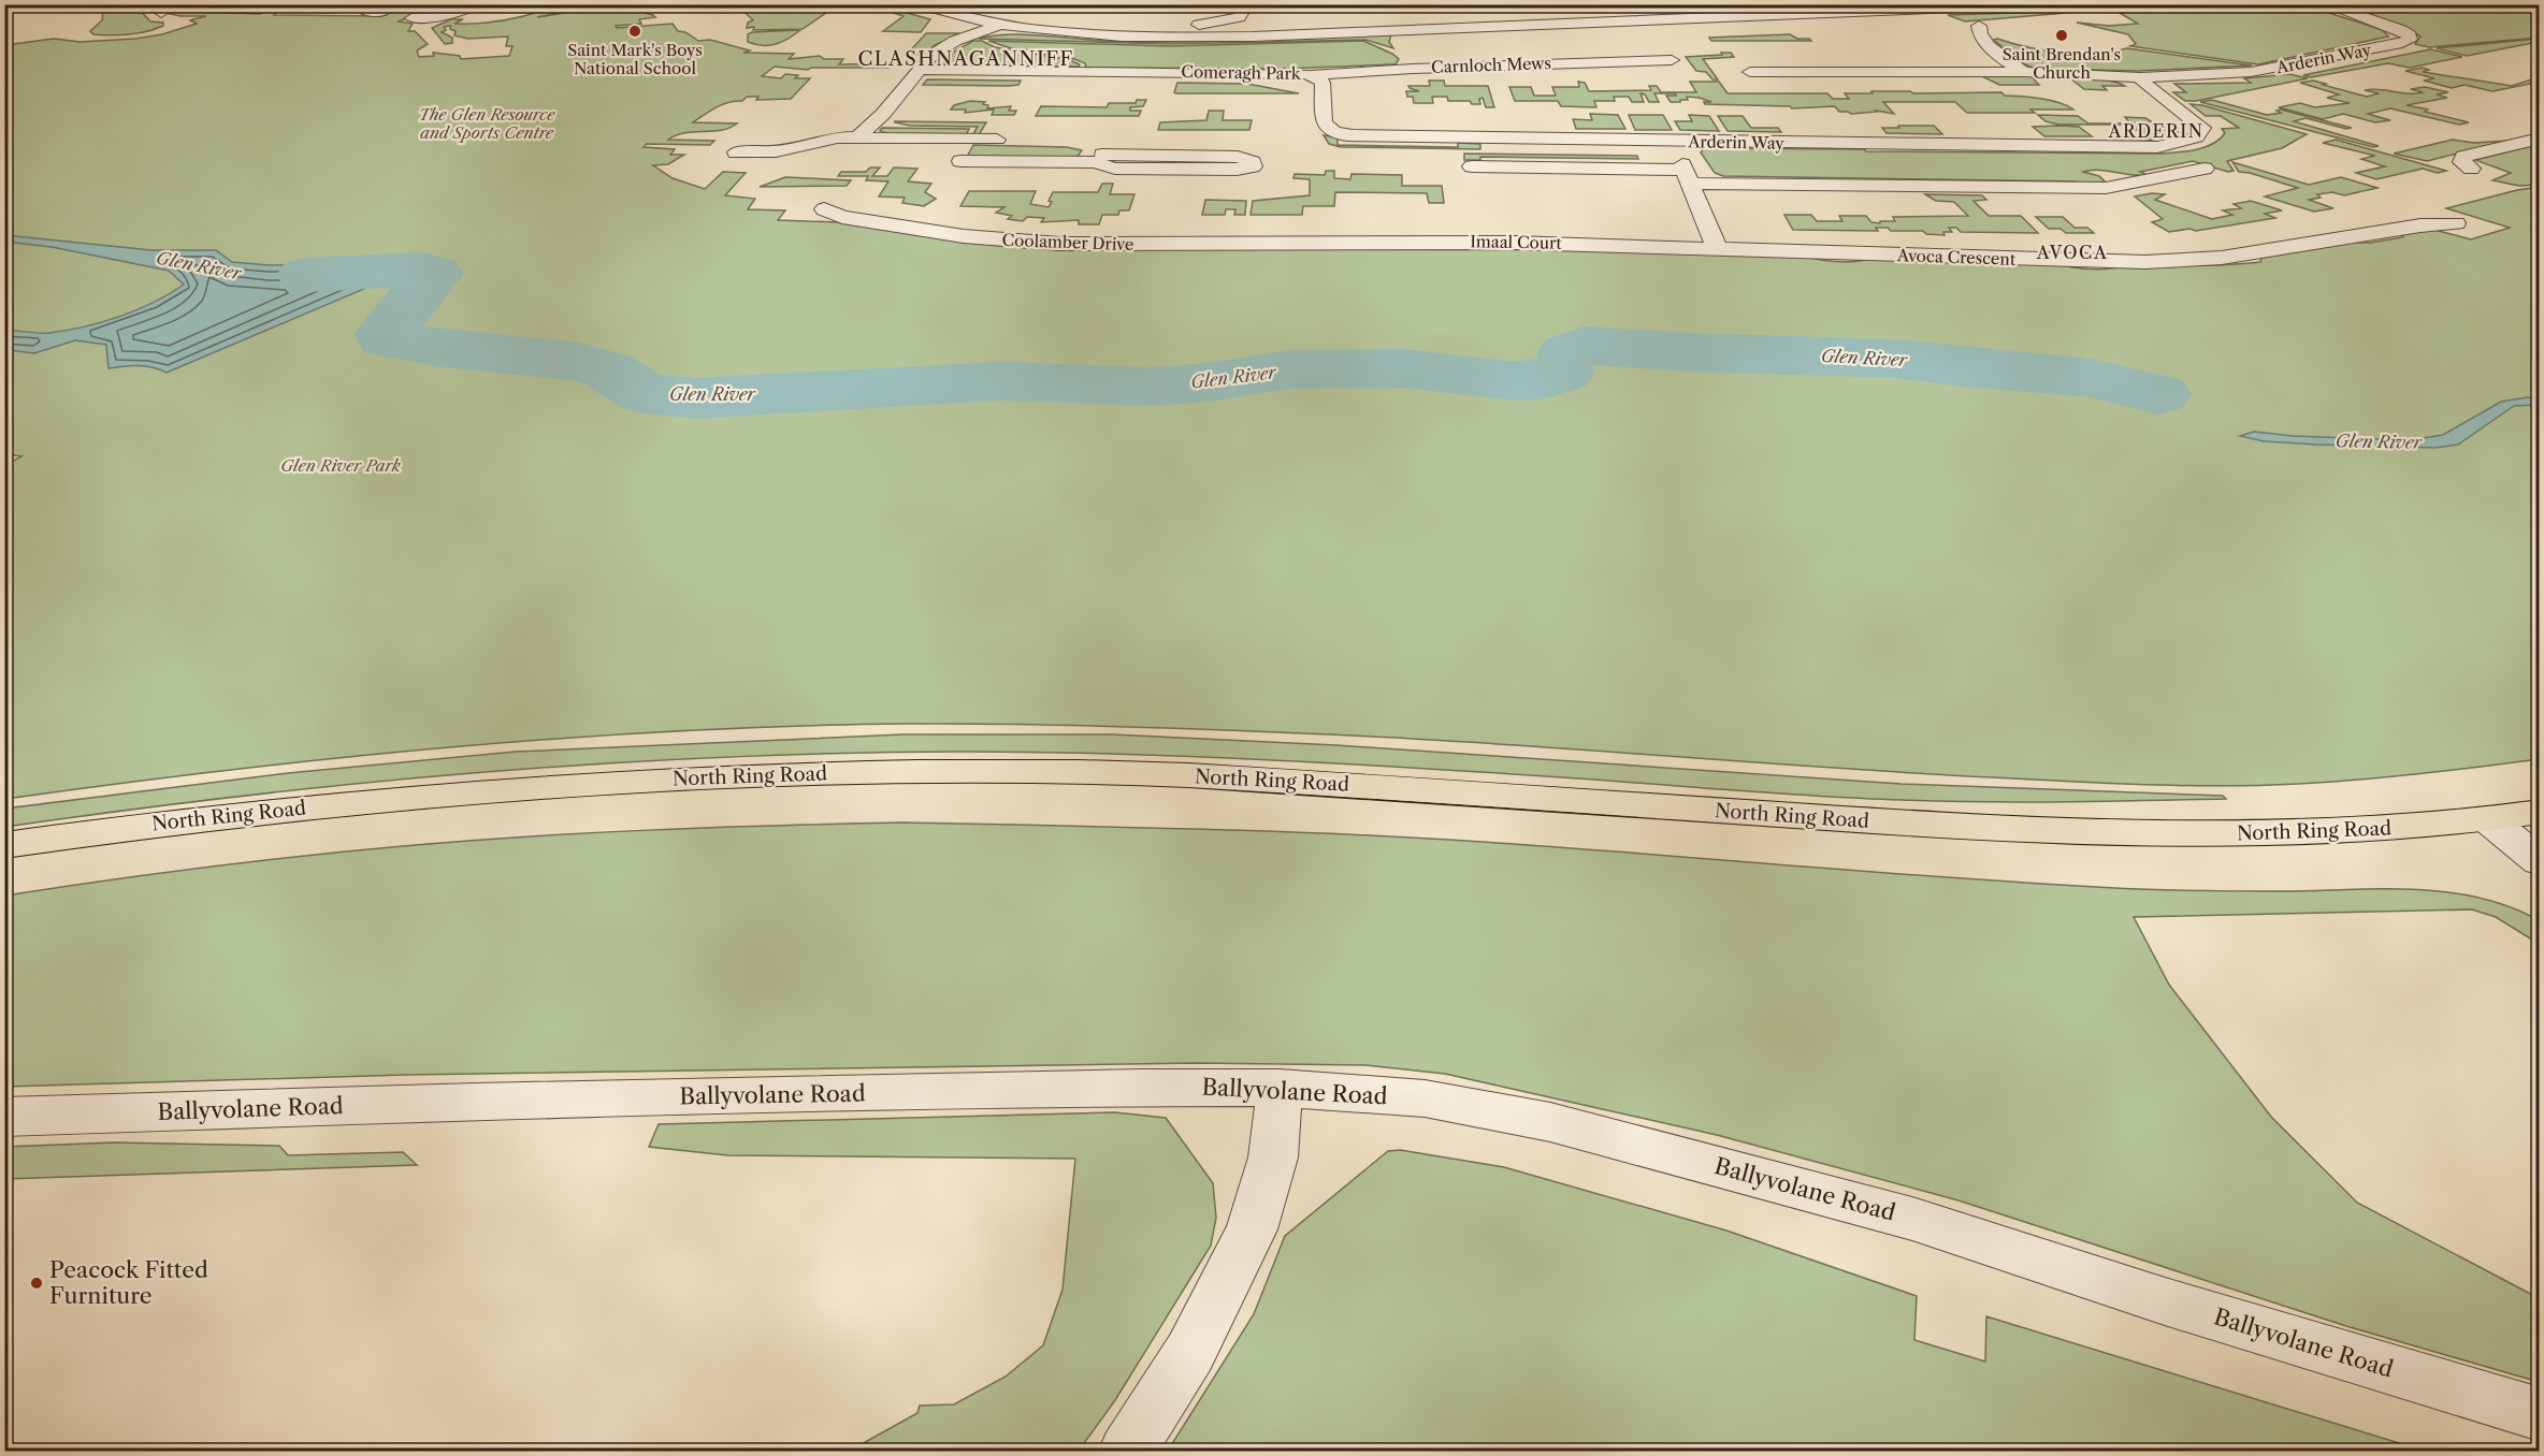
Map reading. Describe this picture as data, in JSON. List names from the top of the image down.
{
  "streets": {
    "main road": ["North Ring Road"],
    "street": [
      "Arderin Way",
      "Carnloch Mews",
      "Comeragh Park",
      "Coolamber Drive",
      "Imaal Court",
      "Avoca Crescent",
      "Ballyvolane Road"
    ]
  },
  "crossings": [
    ["Arderin Way", "Comeragh Park"],
    ["Carnloch Mews", "Comeragh Park"],
    ["Coolamber Drive", "Imaal Court"],
    ["Imaal Court", "Avoca Crescent"]
  ],
  "districts": ["CLASHNAGANNIFF", "ARDERIN", "AVOCA"],
  "water": ["Glen River"],
  "parks": ["The Glen Resource and Sports Centre", "Glen River Park"],
  "places": ["Saint Mark's Boys National School", "Saint Brendan's Church", "Peacock Fitted Furniture"]
}
